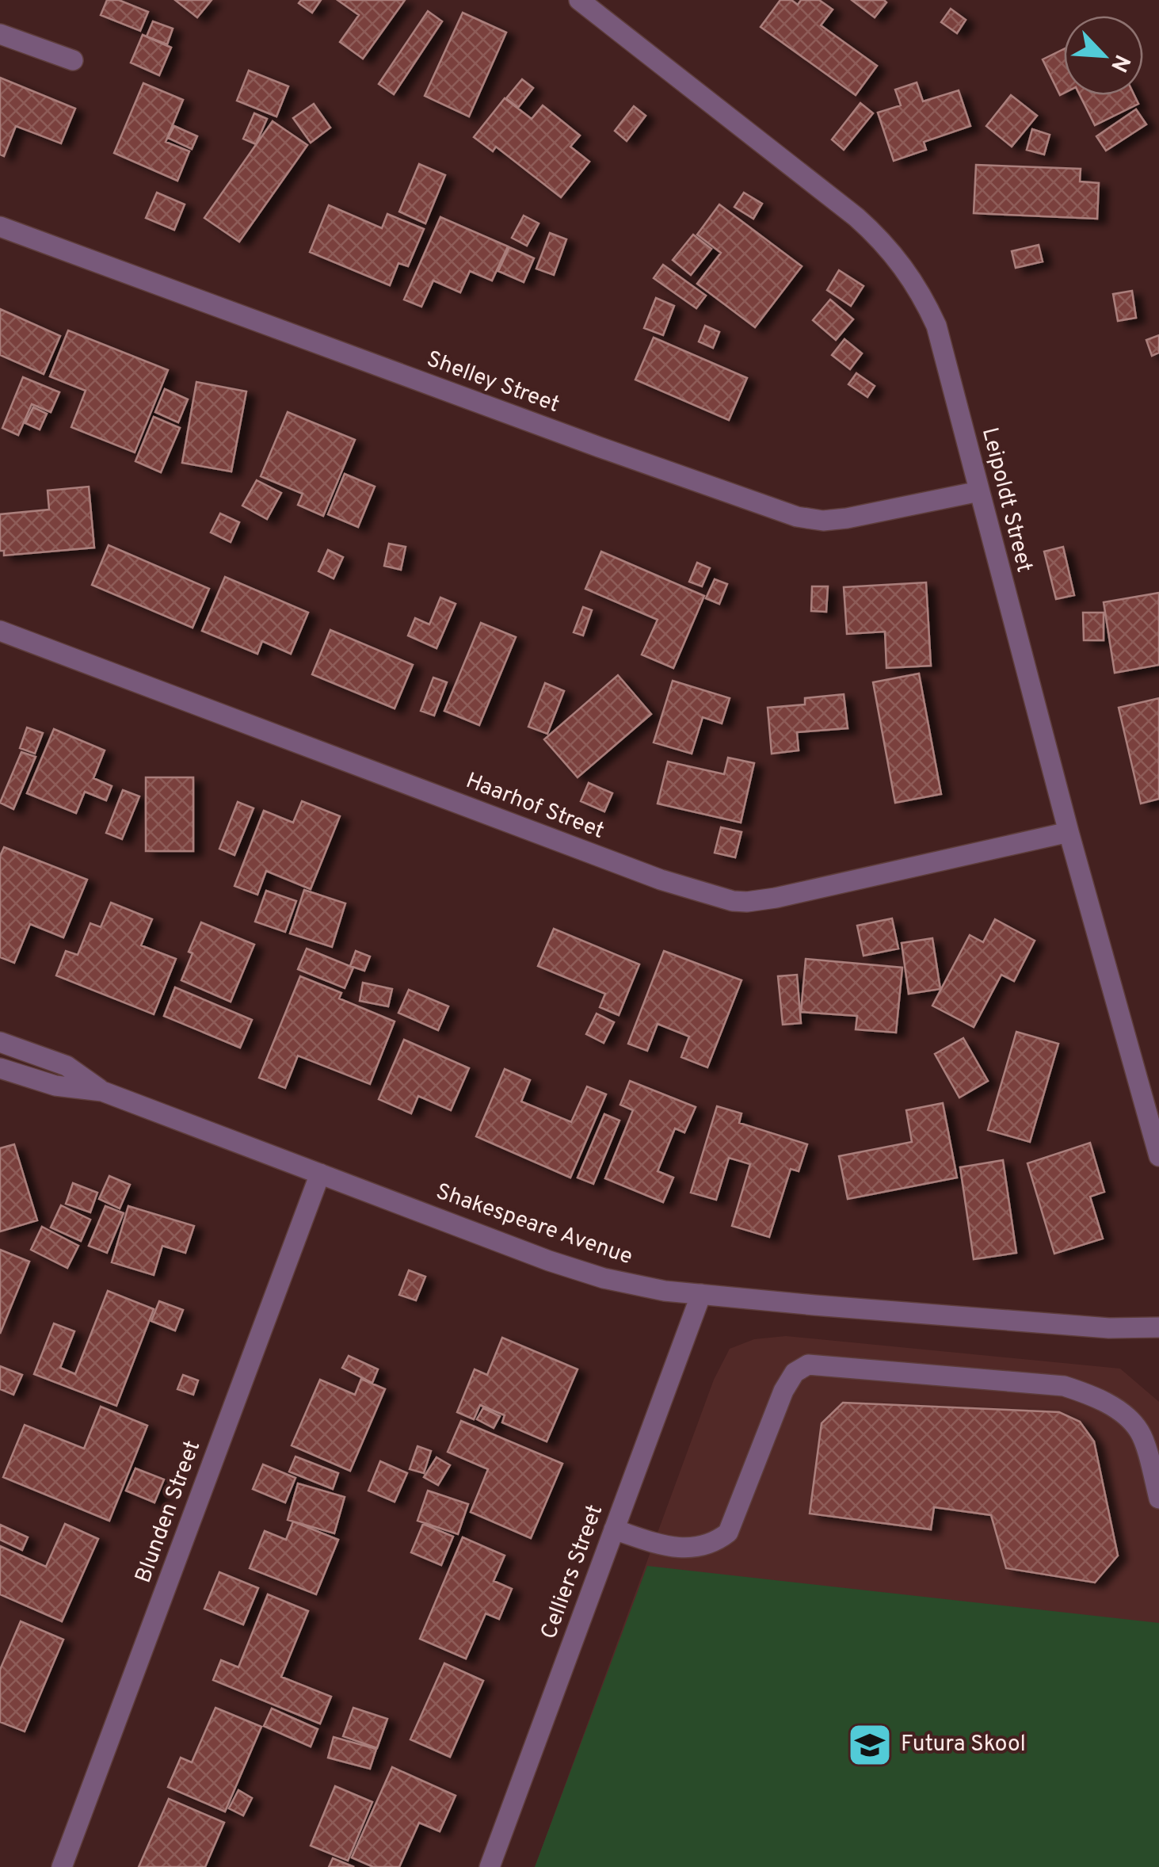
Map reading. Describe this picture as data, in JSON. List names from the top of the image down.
{
  "streets": {
    "street": [
      "Shelley Street",
      "Leipoldt Street",
      "Haarhof Street",
      "Shakespeare Avenue",
      "Blunden Street",
      "Celliers Street"
    ]
  },
  "crossings": [
    ["Shelley Street", "Leipoldt Street"],
    ["Leipoldt Street", "Haarhof Street"],
    ["Shakespeare Avenue", "Blunden Street"],
    ["Shakespeare Avenue", "Celliers Street"]
  ],
  "places": {
    "school or university": ["Futura Skool"]
  },
  "north": "bottom right"
}
